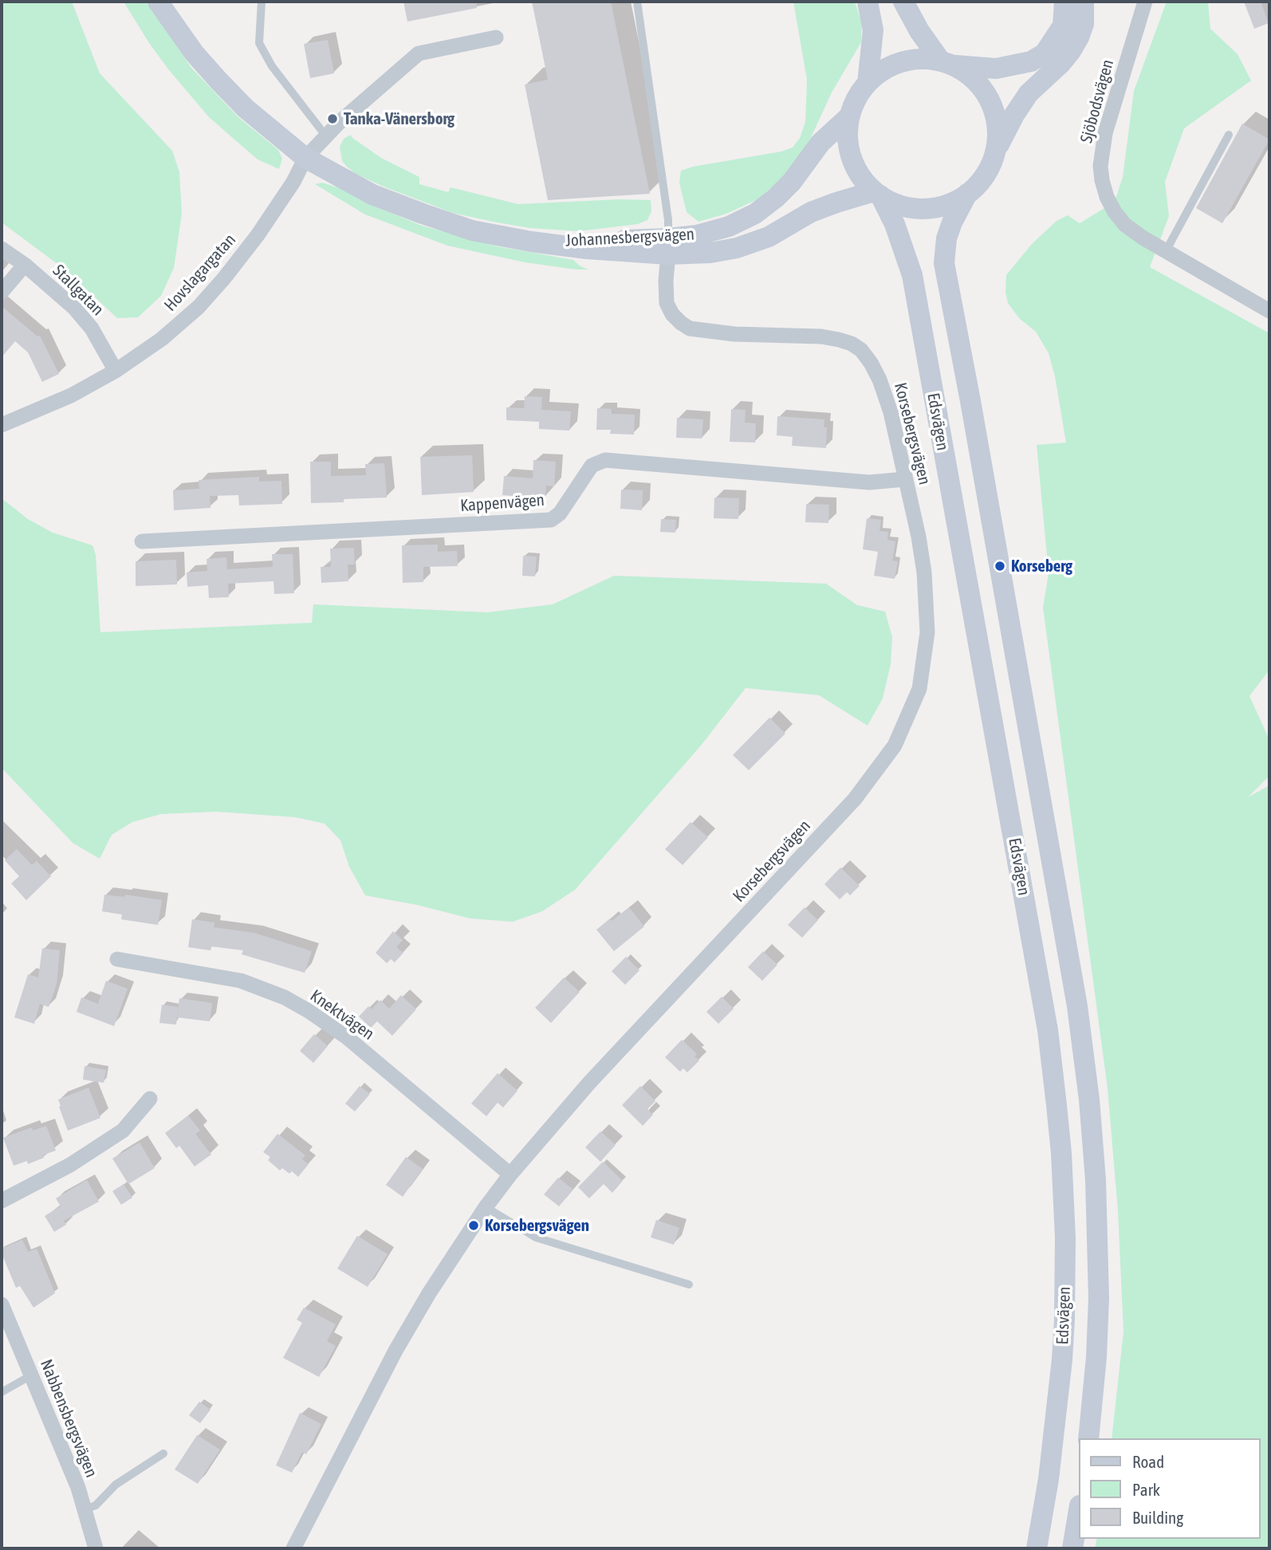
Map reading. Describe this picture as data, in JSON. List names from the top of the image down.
{
  "streets": {
    "main road": ["Johannesbergsvägen", "Edsvägen"],
    "street": [
      "Sjöbodsvägen",
      "Hovslagargatan",
      "Stallgatan",
      "Korsebergsvägen",
      "Kappenvägen",
      "Knektvägen",
      "Nabbensbergsvägen"
    ]
  },
  "crossings": [
    ["Johannesbergsvägen", "Hovslagargatan"],
    ["Johannesbergsvägen", "Edsvägen"],
    ["Johannesbergsvägen", "Korsebergsvägen"],
    ["Hovslagargatan", "Stallgatan"],
    ["Korsebergsvägen", "Kappenvägen"],
    ["Korsebergsvägen", "Knektvägen"]
  ],
  "places": ["Tanka-Vänersborg", "Korseberg", "Korsebergsvägen"],
  "legend": ["Road", "Park", "Building"]
}
